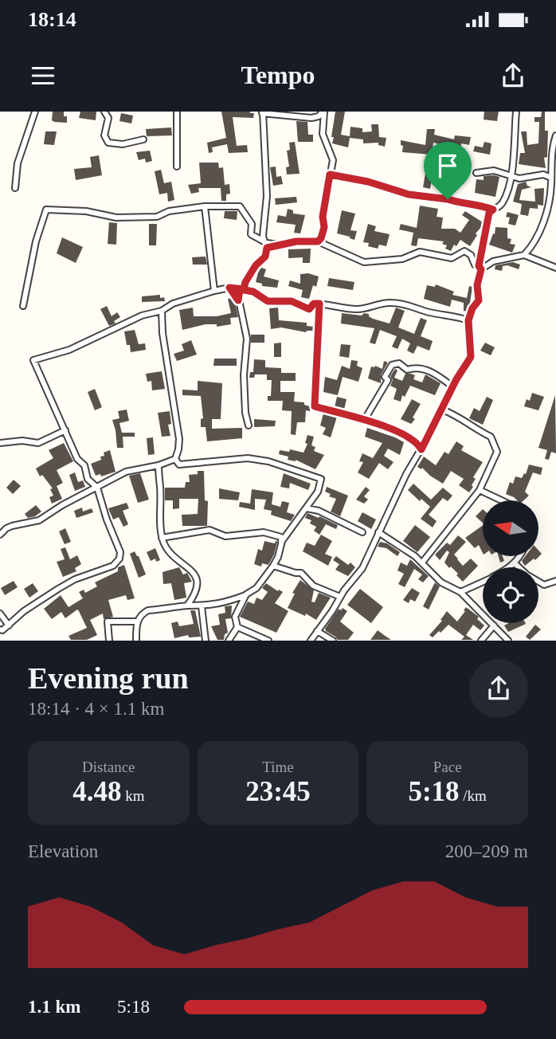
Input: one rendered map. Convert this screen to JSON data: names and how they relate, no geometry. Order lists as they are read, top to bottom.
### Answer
{
  "north": "left",
  "page": {
    "status": "18:14",
    "header": "Tempo",
    "heading": ["Evening run", "18:14 · 4 × 1.1 km"],
    "stats": [
      ["Distance", "4.48 km"],
      ["Time", "23:45"],
      ["Pace", "5:18 /km"]
    ],
    "chart": ["Elevation", "200–209 m"],
    "list": [
      {
        "name": "1.1 km",
        "note": "5:18"
      }
    ]
  }
}
